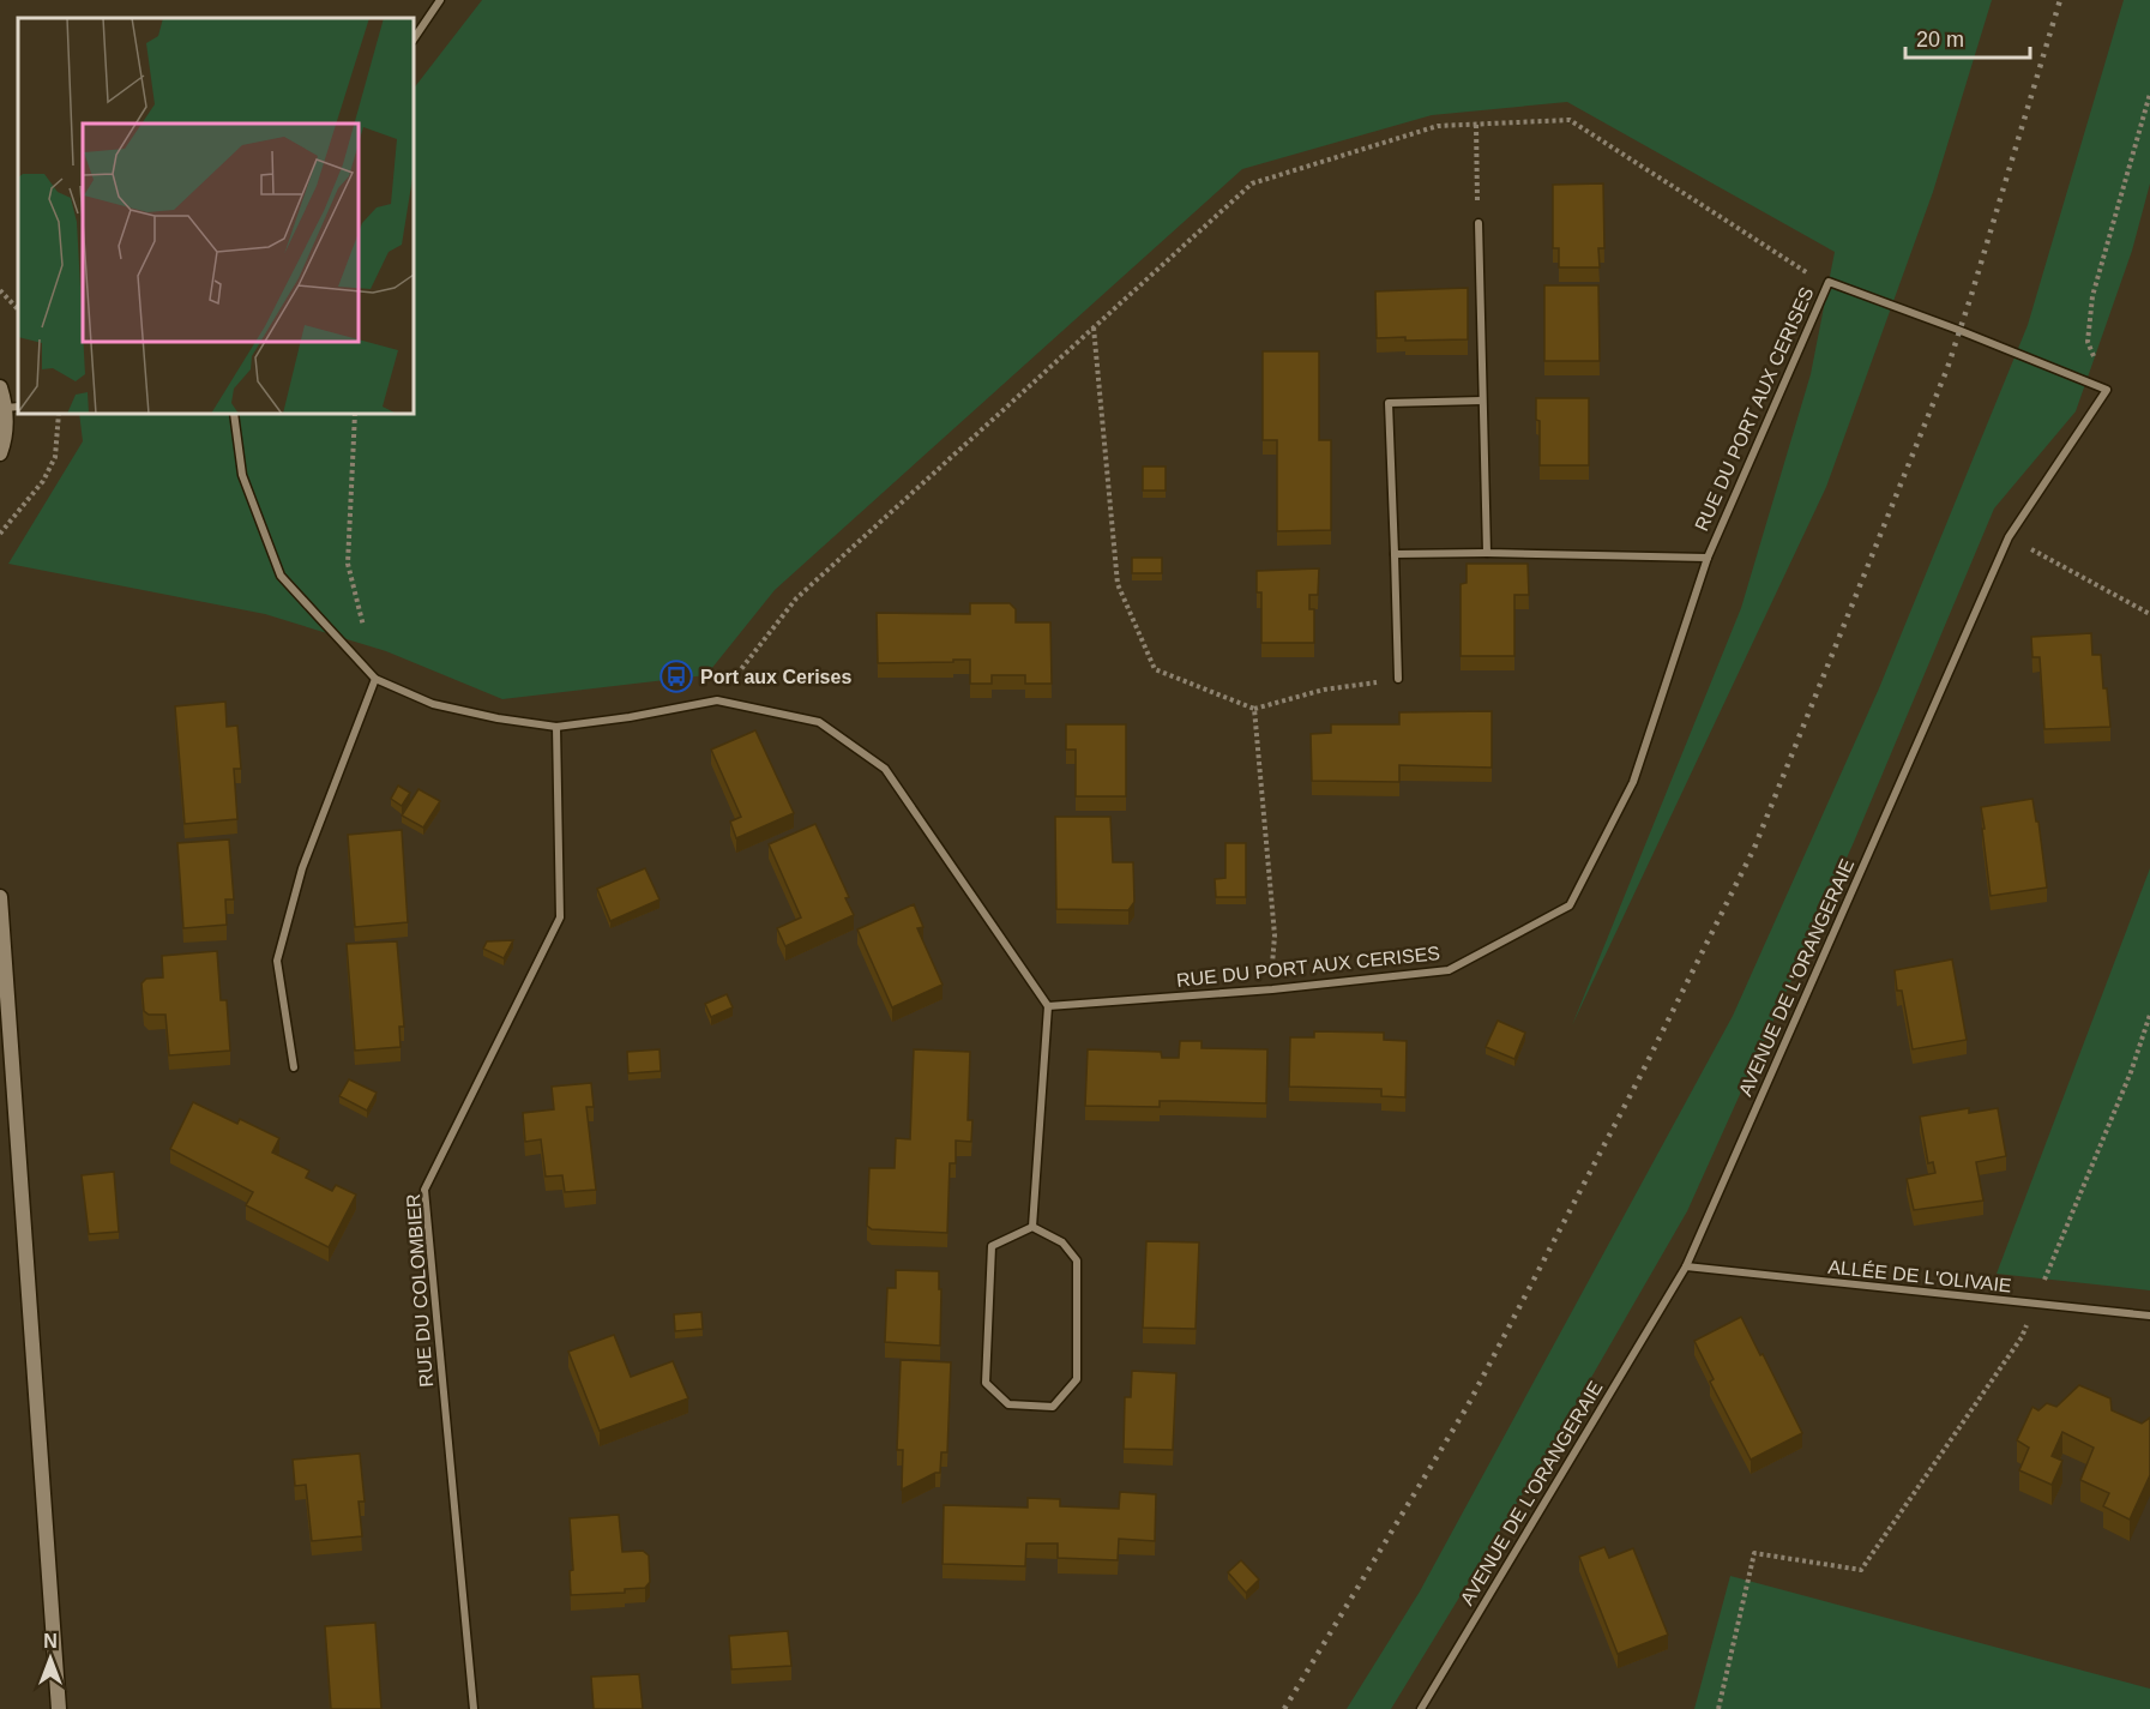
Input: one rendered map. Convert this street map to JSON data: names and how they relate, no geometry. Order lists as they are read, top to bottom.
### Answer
{
  "streets": {
    "street": [
      "RUE DU PORT AUX CERISES",
      "AVENUE DE L'ORANGERAIE",
      "ALLÉE DE L'OLIVAIE",
      "RUE DU COLOMBIER"
    ]
  },
  "crossings": [
    ["RUE DU PORT AUX CERISES", "AVENUE DE L'ORANGERAIE"],
    ["AVENUE DE L'ORANGERAIE", "ALLÉE DE L'OLIVAIE"]
  ],
  "places": {
    "bus stop": ["Port aux Cerises"]
  },
  "scale_bar": "20 m",
  "north": "top"
}
